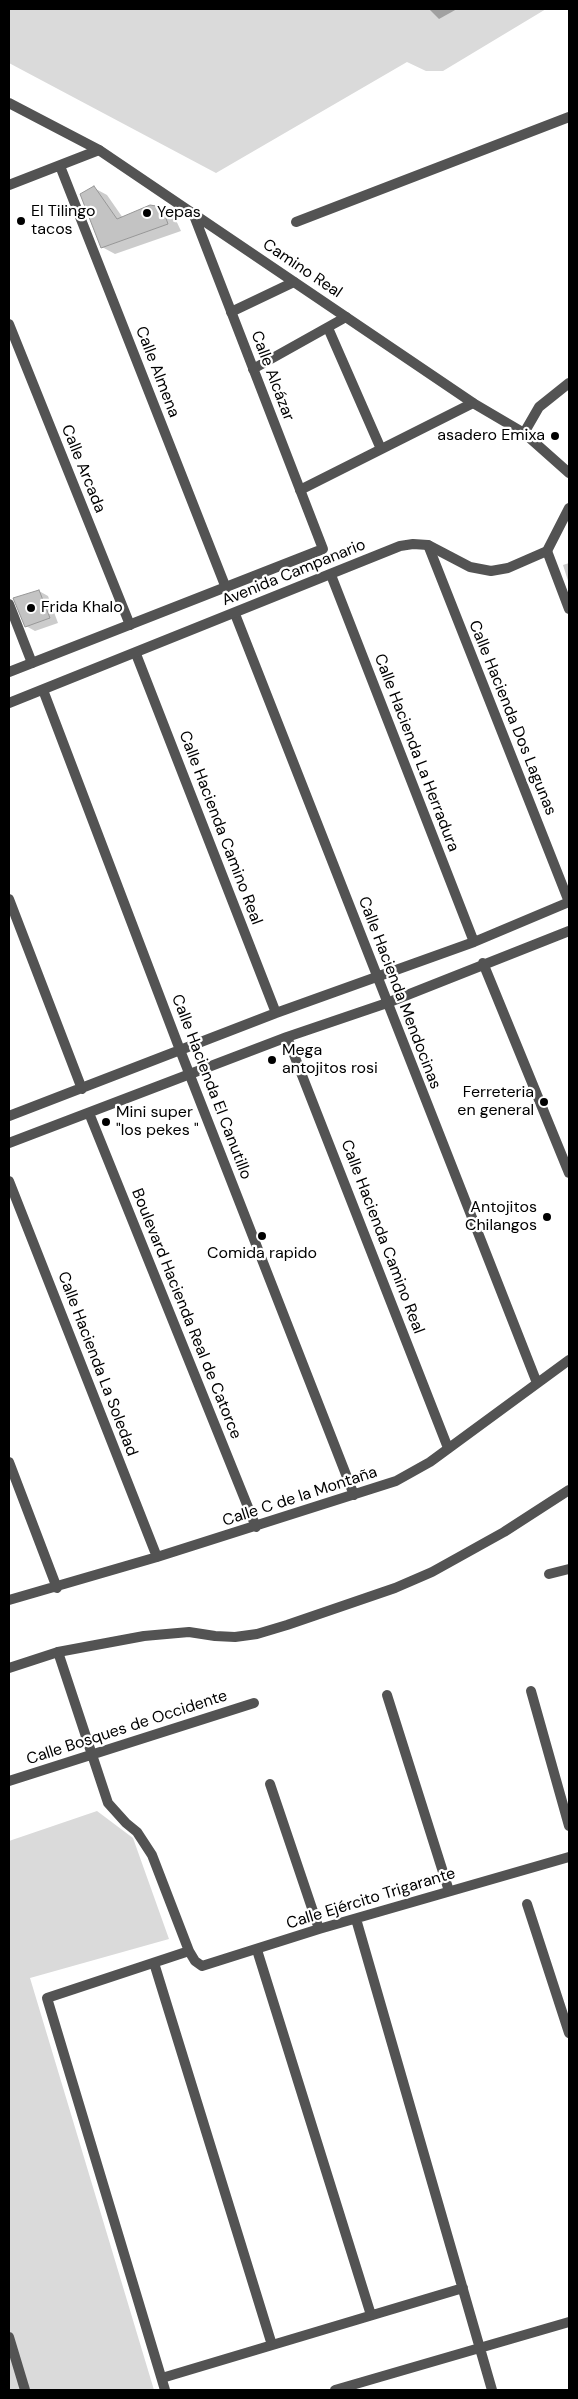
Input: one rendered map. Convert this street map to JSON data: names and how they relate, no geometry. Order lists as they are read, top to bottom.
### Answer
{
  "streets": {
    "street": [
      "Camino Real",
      "Calle Almena",
      "Calle Alcázar",
      "Calle Arcada",
      "Avenida Campanario",
      "Calle Hacienda Dos Lagunas",
      "Calle Hacienda La Herradura",
      "Calle Hacienda Camino Real",
      "Calle Hacienda Mendocinas",
      "Calle Hacienda El Canutillo",
      "Boulevard Hacienda Real de Catorce",
      "Calle Hacienda La Soledad",
      "Calle C de la Montaña",
      "Calle Bosques de Occidente",
      "Calle Ejército Trigarante"
    ]
  },
  "crossings": [
    ["Camino Real", "Calle Alcázar"],
    ["Calle Almena", "Avenida Campanario"],
    ["Calle Alcázar", "Avenida Campanario"],
    ["Calle Arcada", "Avenida Campanario"],
    ["Avenida Campanario", "Calle Hacienda Dos Lagunas"],
    ["Avenida Campanario", "Calle Hacienda La Herradura"],
    ["Avenida Campanario", "Calle Hacienda Camino Real"],
    ["Avenida Campanario", "Calle Hacienda Mendocinas"],
    ["Avenida Campanario", "Calle Hacienda El Canutillo"],
    ["Calle Hacienda Camino Real", "Calle C de la Montaña"],
    ["Calle Hacienda Mendocinas", "Calle C de la Montaña"],
    ["Calle Hacienda El Canutillo", "Calle C de la Montaña"],
    ["Boulevard Hacienda Real de Catorce", "Calle C de la Montaña"],
    ["Calle Hacienda La Soledad", "Calle C de la Montaña"]
  ],
  "places": [
    "Yepas",
    "El Tilingo tacos",
    "asadero Emixa",
    "Frida Khalo",
    "Mega antojitos rosi",
    "Ferreteria en general",
    "Mini super \"los pekes \"",
    "Antojitos Chilangos",
    "Comida rapido"
  ]
}
